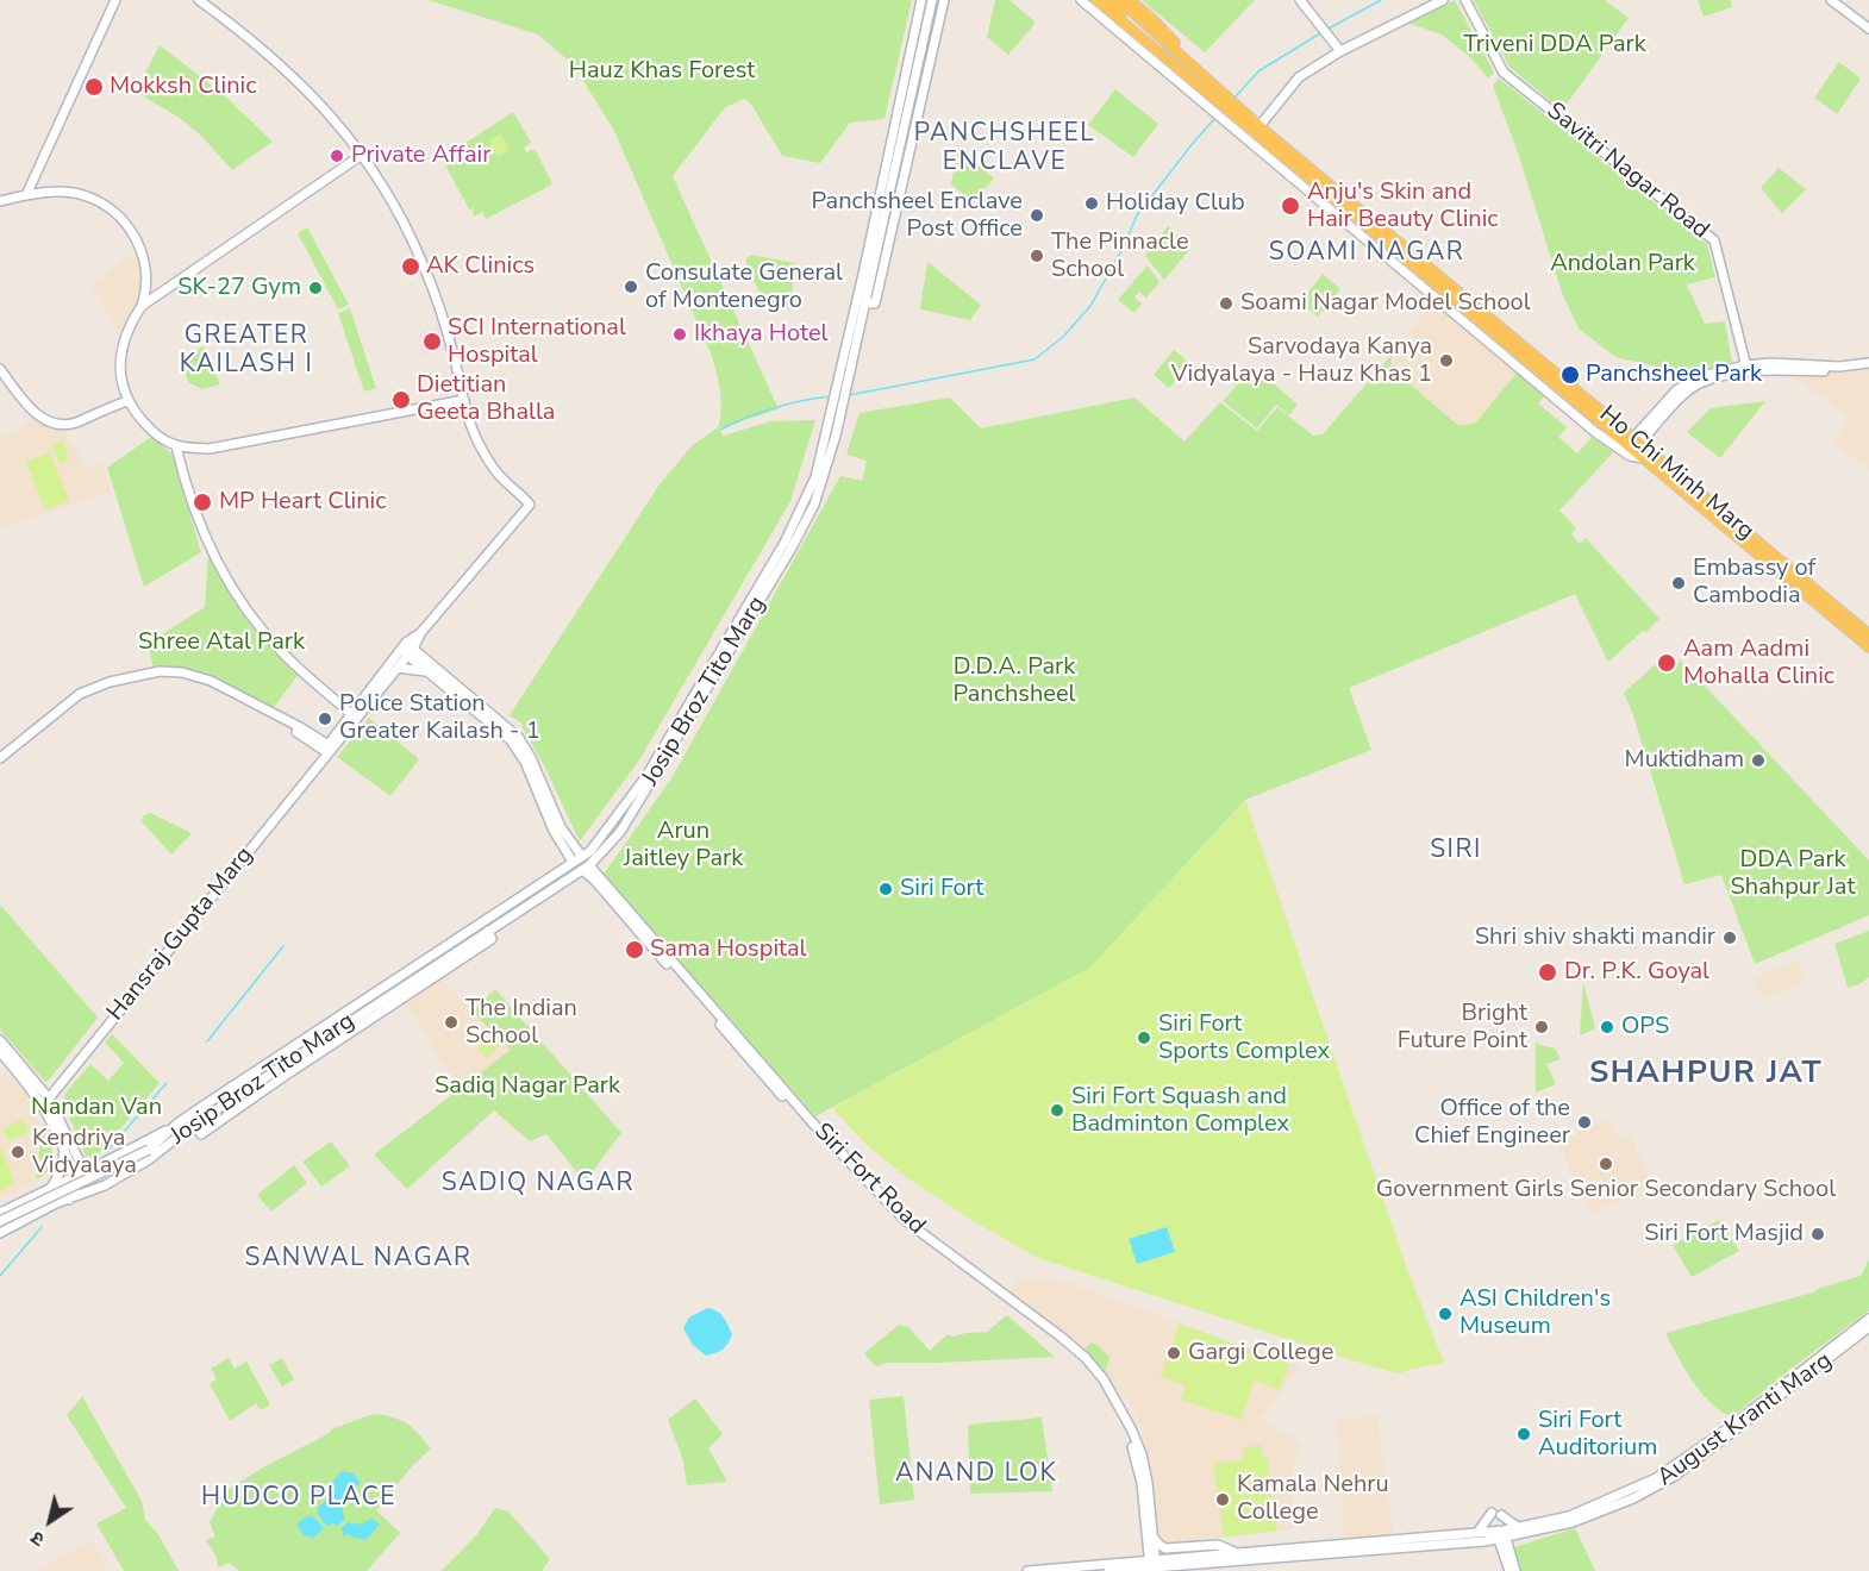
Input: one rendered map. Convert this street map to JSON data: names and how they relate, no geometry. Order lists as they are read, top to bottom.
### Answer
{
  "streets": {
    "main road": ["Ho Chi Minh Marg"],
    "street": [
      "Savitri Nagar Road",
      "Josip Broz Tito Marg",
      "Hansraj Gupta Marg",
      "Siri Fort Road",
      "August Kranti Marg"
    ]
  },
  "crossings": [
    ["Josip Broz Tito Marg", "Siri Fort Road"],
    ["Siri Fort Road", "August Kranti Marg"]
  ],
  "districts": [
    "PANCHSHEEL ENCLAVE",
    "SOAMI NAGAR",
    "GREATER KAILASH I",
    "SIRI",
    "SHAHPUR JAT",
    "SADIQ NAGAR",
    "SANWAL NAGAR",
    "ANAND LOK",
    "HUDCO PLACE"
  ],
  "parks": [
    "Triveni DDA Park",
    "Hauz Khas Forest",
    "Andolan Park",
    "Shree Atal Park",
    "D.D.A. Park Panchsheel",
    "Arun Jaitley Park",
    "DDA Park Shahpur Jat",
    "Sadiq Nagar Park",
    "Nandan Van"
  ],
  "places": [
    "Mokksh Clinic",
    "Private Affair",
    "Holiday Club",
    "Anju's Skin and Hair Beauty Clinic",
    "Panchsheel Enclave Post Office",
    "The Pinnacle School",
    "AK Clinics",
    "Consulate General of Montenegro",
    "SK-27 Gym",
    "Soami Nagar Model School",
    "Ikhaya Hotel",
    "SCI International Hospital",
    "Sarvodaya Kanya Vidyalaya - Hauz Khas 1",
    "Panchsheel Park",
    "Dietitian Geeta Bhalla",
    "MP Heart Clinic",
    "Embassy of Cambodia",
    "Aam Aadmi Mohalla Clinic",
    "Police Station Greater Kailash - 1",
    "Muktidham",
    "Siri Fort",
    "Shri shiv shakti mandir",
    "Sama Hospital",
    "Dr. P.K. Goyal",
    "The Indian School",
    "Bright Future Point",
    "OPS",
    "Siri Fort Sports Complex",
    "Siri Fort Squash and Badminton Complex",
    "Office of the Chief Engineer",
    "Kendriya Vidyalaya",
    "Government Girls Senior Secondary School",
    "Siri Fort Masjid",
    "ASI Children's Museum",
    "Gargi College",
    "Siri Fort Auditorium",
    "Kamala Nehru College"
  ],
  "north": "bottom left"
}
